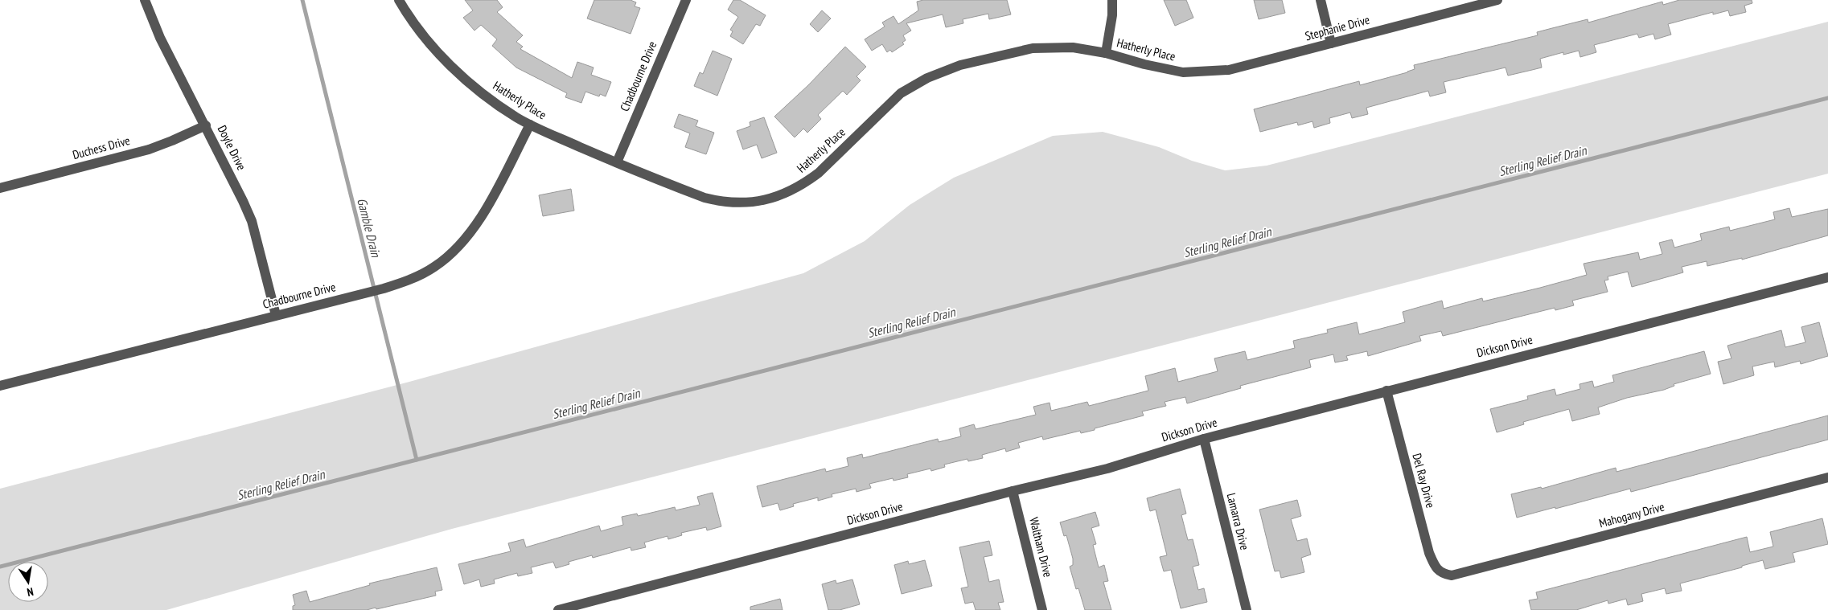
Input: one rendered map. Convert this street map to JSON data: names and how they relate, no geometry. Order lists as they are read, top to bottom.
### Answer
{
  "streets": {
    "street": [
      "Stephanie Drive",
      "Hatherly Place",
      "Chadbourne Drive",
      "Duchess Drive",
      "Doyle Drive",
      "Dickson Drive",
      "Del Ray Drive",
      "Mahogany Drive",
      "Lamarra Drive",
      "Waltham Drive"
    ]
  },
  "crossings": [
    ["Stephanie Drive", "Hatherly Place"],
    ["Hatherly Place", "Chadbourne Drive"],
    ["Chadbourne Drive", "Doyle Drive"],
    ["Duchess Drive", "Doyle Drive"],
    ["Dickson Drive", "Del Ray Drive"],
    ["Dickson Drive", "Lamarra Drive"],
    ["Dickson Drive", "Waltham Drive"],
    ["Del Ray Drive", "Mahogany Drive"]
  ],
  "water": ["Sterling Relief Drain", "Gamble Drain"],
  "north": "bottom"
}
